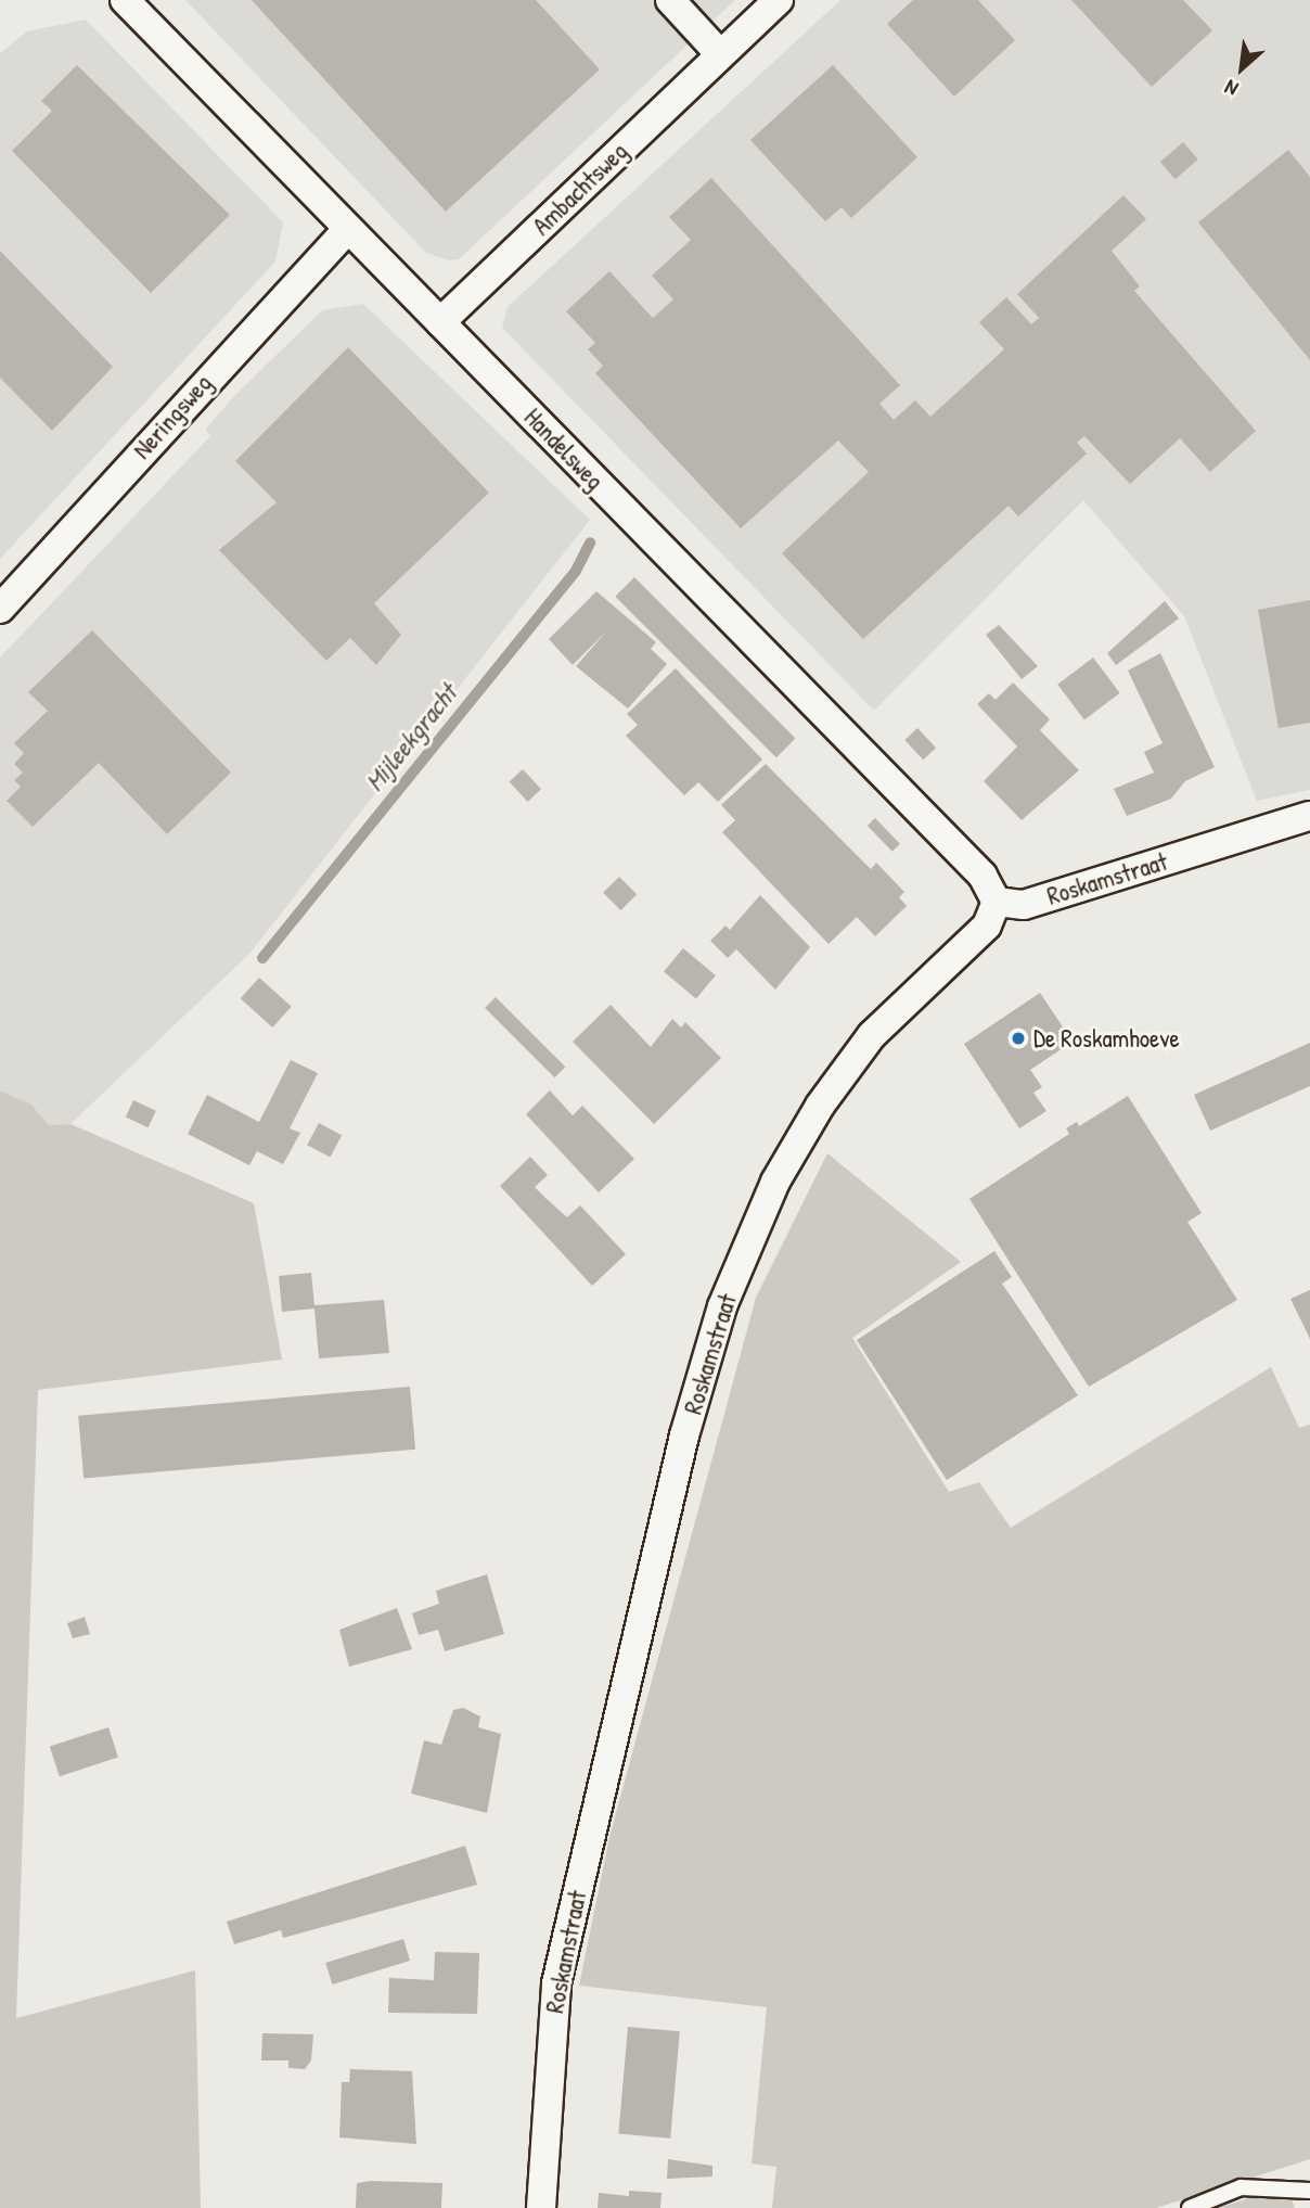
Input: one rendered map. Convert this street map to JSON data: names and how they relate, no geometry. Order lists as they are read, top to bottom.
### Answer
{
  "streets": {
    "street": [
      "Ambachtsweg",
      "Neringsweg",
      "Handelsweg",
      "Roskamstraat"
    ]
  },
  "crossings": [
    ["Ambachtsweg", "Handelsweg"],
    ["Neringsweg", "Handelsweg"],
    ["Handelsweg", "Roskamstraat"]
  ],
  "water": ["Mijleekgracht"],
  "places": ["De Roskamhoeve"],
  "north": "bottom left"
}
